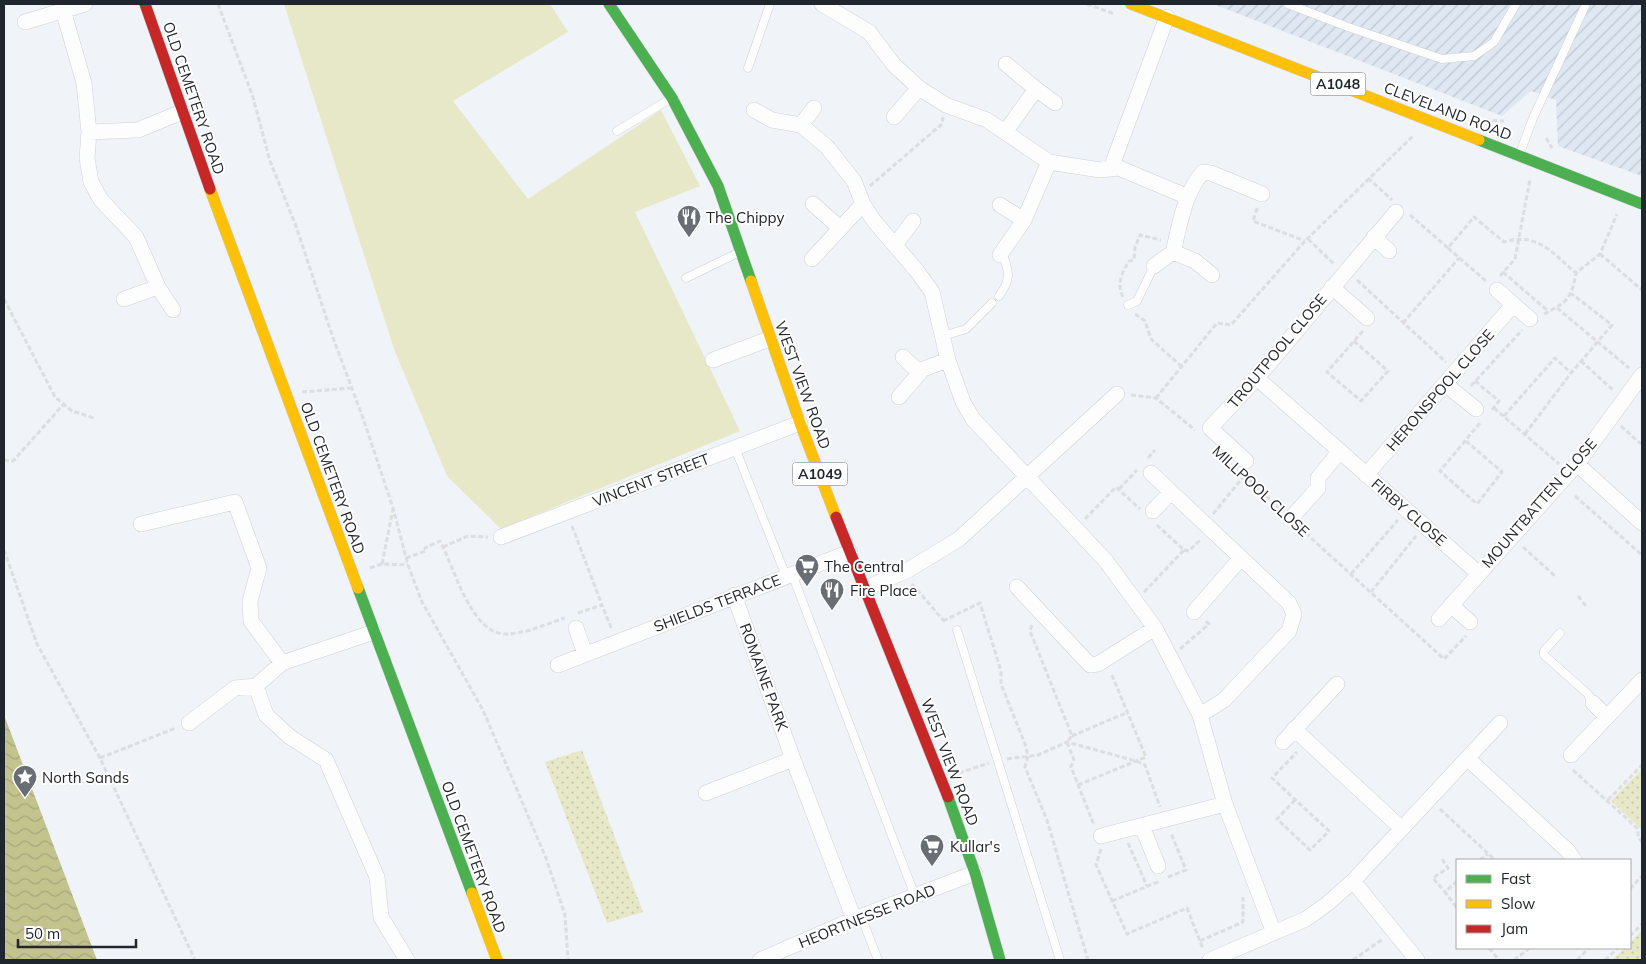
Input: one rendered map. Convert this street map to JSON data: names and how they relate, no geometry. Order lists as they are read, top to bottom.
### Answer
{
  "streets": {
    "main road": [
      "A1048",
      "OLD CEMETERY ROAD",
      "CLEVELAND ROAD",
      "WEST VIEW ROAD",
      "A1049"
    ],
    "street": [
      "TROUTPOOL CLOSE",
      "HERONSPOOL CLOSE",
      "VINCENT STREET",
      "MOUNTBATTEN CLOSE",
      "FIRBY CLOSE",
      "SHIELDS TERRACE",
      "ROMAINE PARK",
      "HEORTNESSE ROAD"
    ],
    "path": ["MILLPOOL CLOSE"]
  },
  "crossings": [
    ["TROUTPOOL CLOSE", "MILLPOOL CLOSE"],
    ["TROUTPOOL CLOSE", "FIRBY CLOSE"],
    ["WEST VIEW ROAD", "VINCENT STREET"],
    ["WEST VIEW ROAD", "SHIELDS TERRACE"],
    ["WEST VIEW ROAD", "HEORTNESSE ROAD"],
    ["HERONSPOOL CLOSE", "FIRBY CLOSE"],
    ["MOUNTBATTEN CLOSE", "FIRBY CLOSE"],
    ["SHIELDS TERRACE", "ROMAINE PARK"],
    ["ROMAINE PARK", "HEORTNESSE ROAD"]
  ],
  "places": {
    "restaurant": ["The Chippy", "Fire Place"],
    "supermarket": ["The Central", "Kullar's"],
    "place": ["North Sands"]
  },
  "legend": ["Fast", "Slow", "Jam"],
  "scale_bar": "50 m"
}
